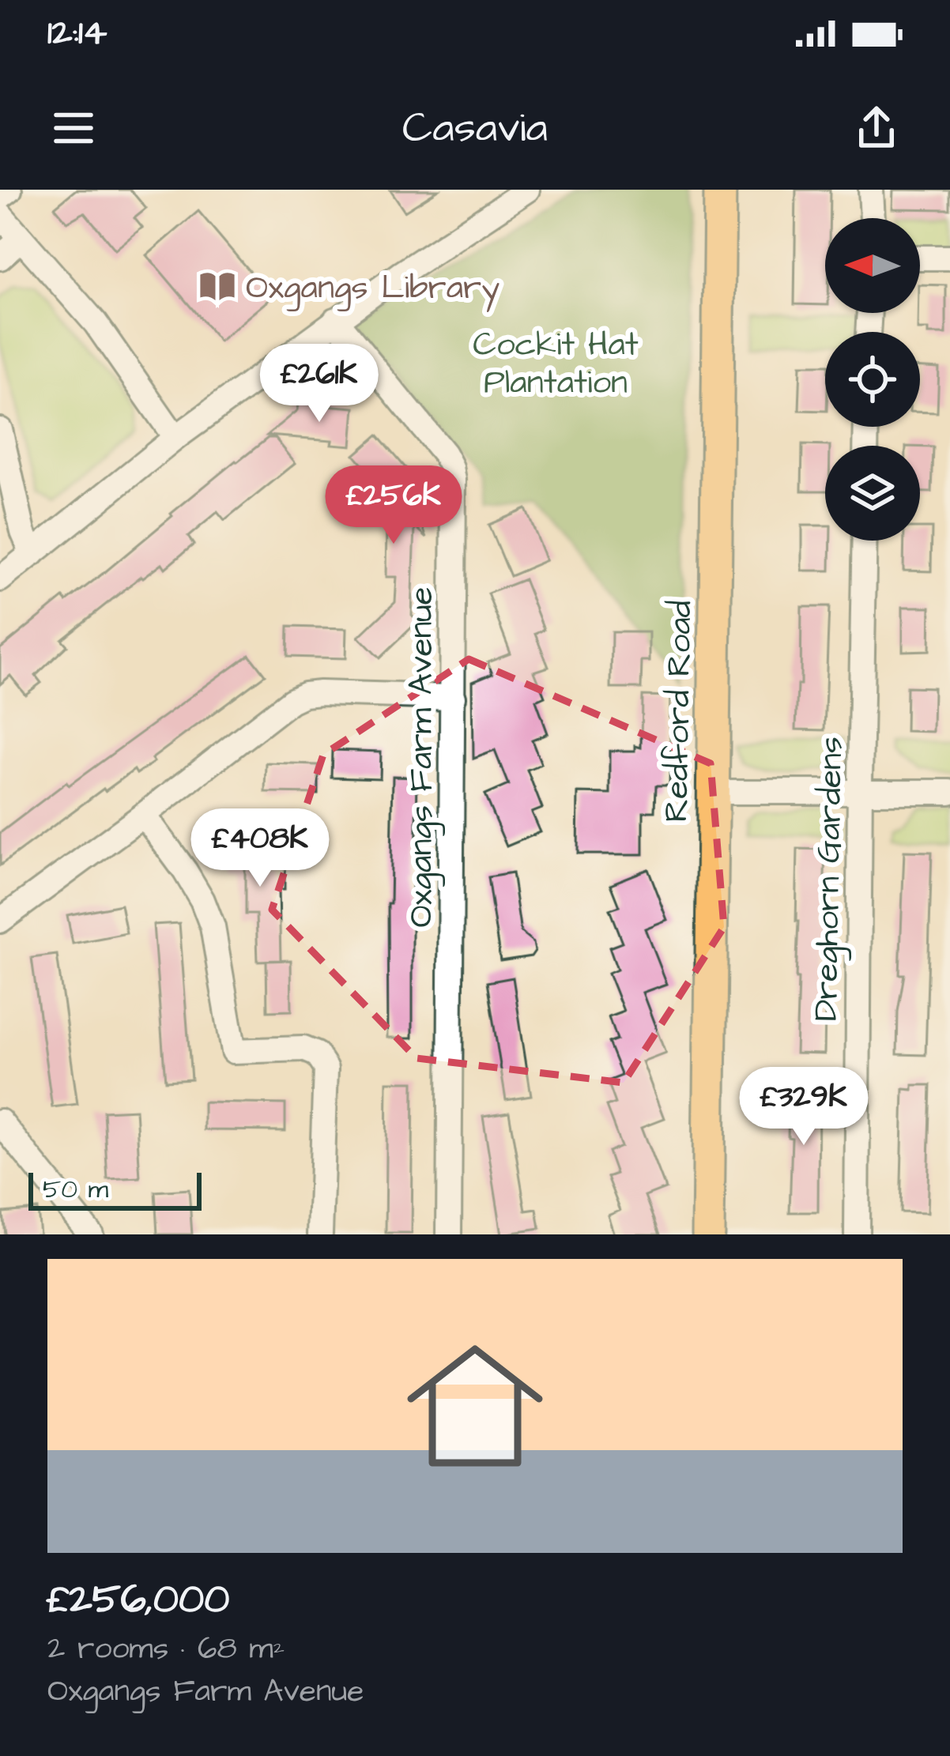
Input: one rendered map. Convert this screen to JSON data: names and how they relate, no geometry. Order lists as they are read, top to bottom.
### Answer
{
  "streets": {
    "main road": ["Redford Road"],
    "street": ["Oxgangs Farm Avenue", "Dreghorn Gardens"]
  },
  "parks": ["Cockit Hat Plantation"],
  "places": {
    "library": ["Oxgangs Library"]
  },
  "scale_bar": "50 m",
  "north": "left",
  "page": {
    "status": "12:14",
    "header": "Casavia",
    "price": [
      "£261K",
      "£256K",
      "£408K",
      "£329K"
    ],
    "scale": "50 m",
    "list": [
      {
        "name": "£256,000",
        "note": "2 rooms · 68 m² · Oxgangs Farm Avenue"
      }
    ]
  }
}
